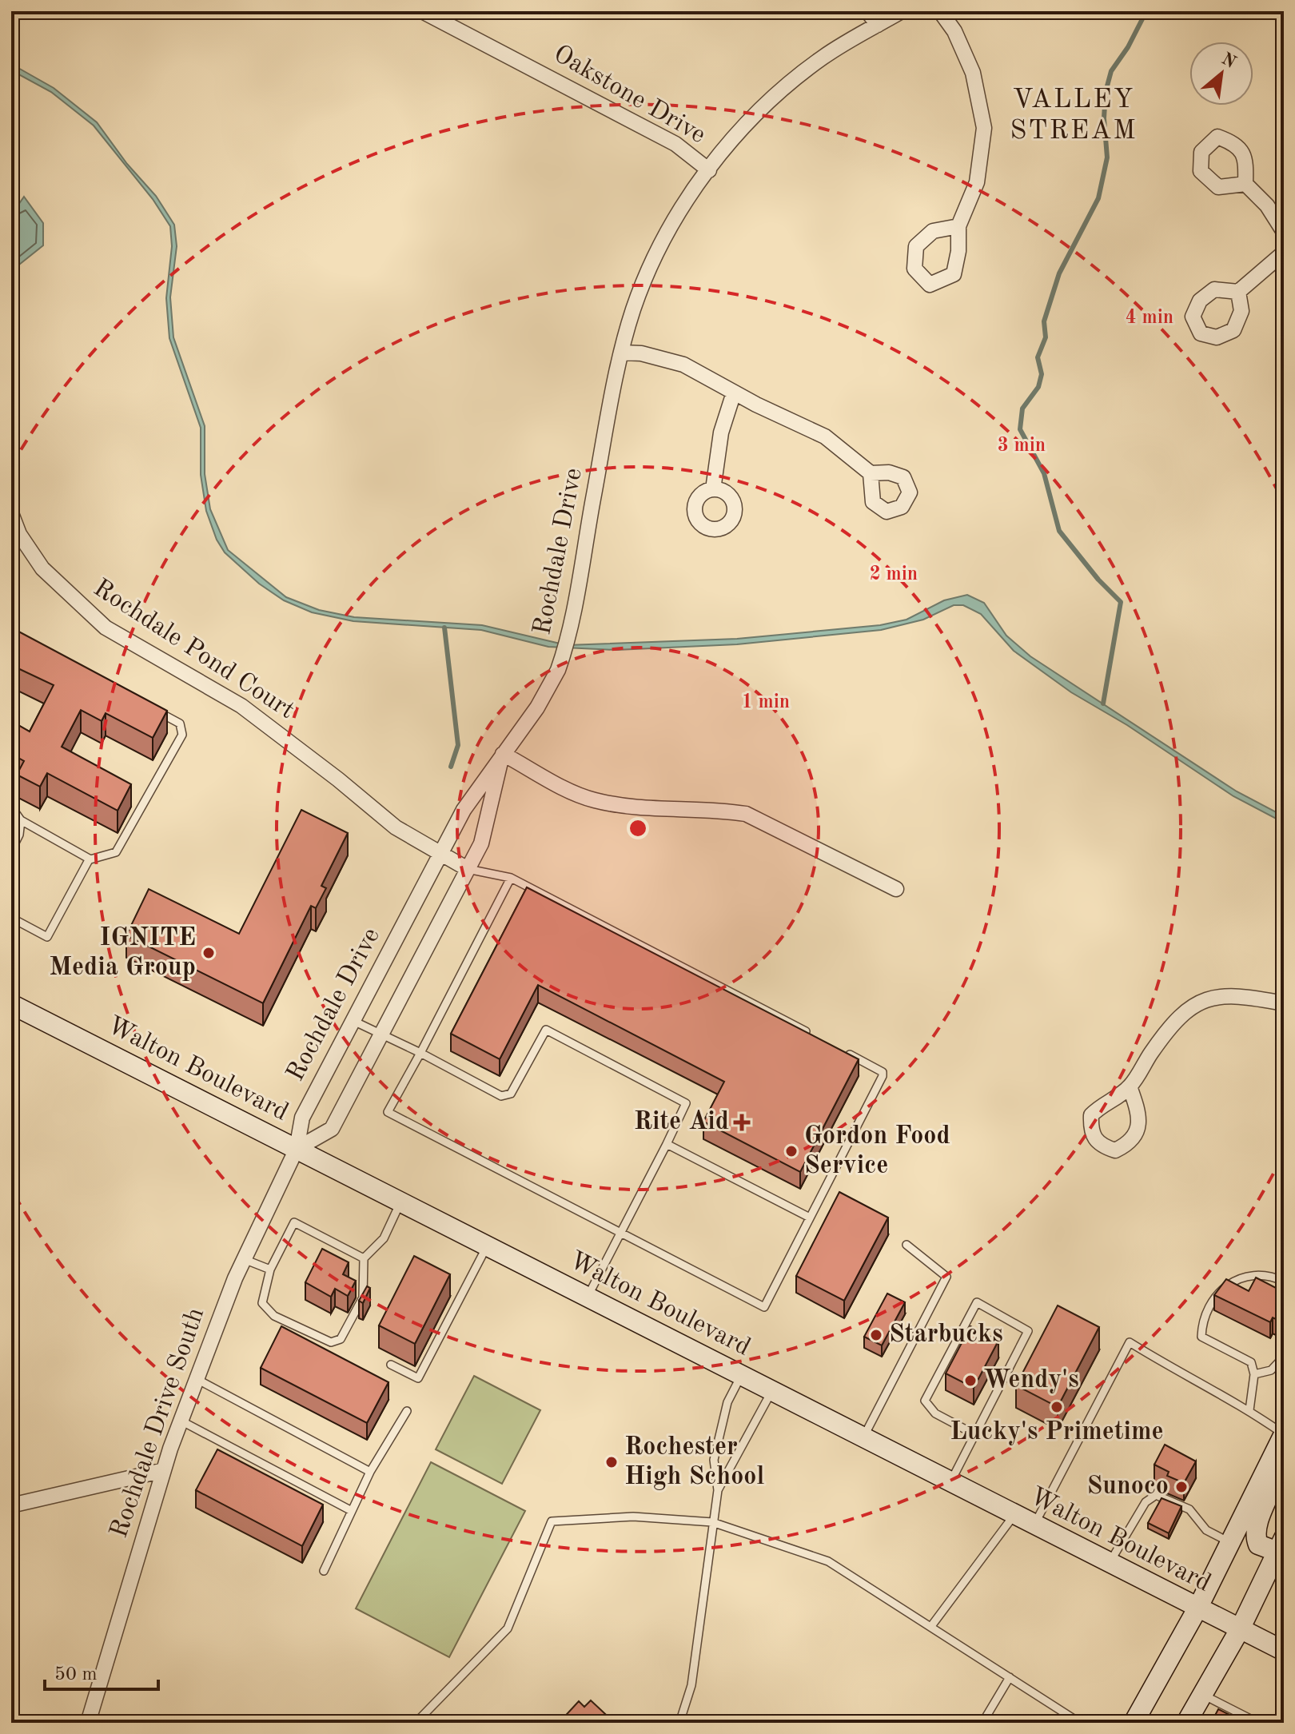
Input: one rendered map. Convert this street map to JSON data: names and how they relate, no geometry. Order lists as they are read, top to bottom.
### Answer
{
  "streets": {
    "main road": ["Walton Boulevard"],
    "street": [
      "Oakstone Drive",
      "Rochdale Drive",
      "Rochdale Pond Court",
      "Rochdale Drive South"
    ]
  },
  "crossings": [
    ["Oakstone Drive", "Rochdale Drive"],
    ["Rochdale Drive", "Rochdale Pond Court"],
    ["Rochdale Drive", "Walton Boulevard"],
    ["Rochdale Drive", "Rochdale Drive South"],
    ["Walton Boulevard", "Rochdale Drive South"]
  ],
  "districts": ["VALLEY STREAM"],
  "places": {
    "other": [
      "IGNITE Media Group",
      "Gordon Food Service",
      "Starbucks",
      "Wendy's",
      "Lucky's Primetime",
      "Rochester High School",
      "Sunoco"
    ],
    "health": ["Rite Aid"]
  },
  "scale_bar": "50 m",
  "north": "top right",
  "rings": [
    "4 min",
    "3 min",
    "2 min",
    "1 min"
  ]
}
